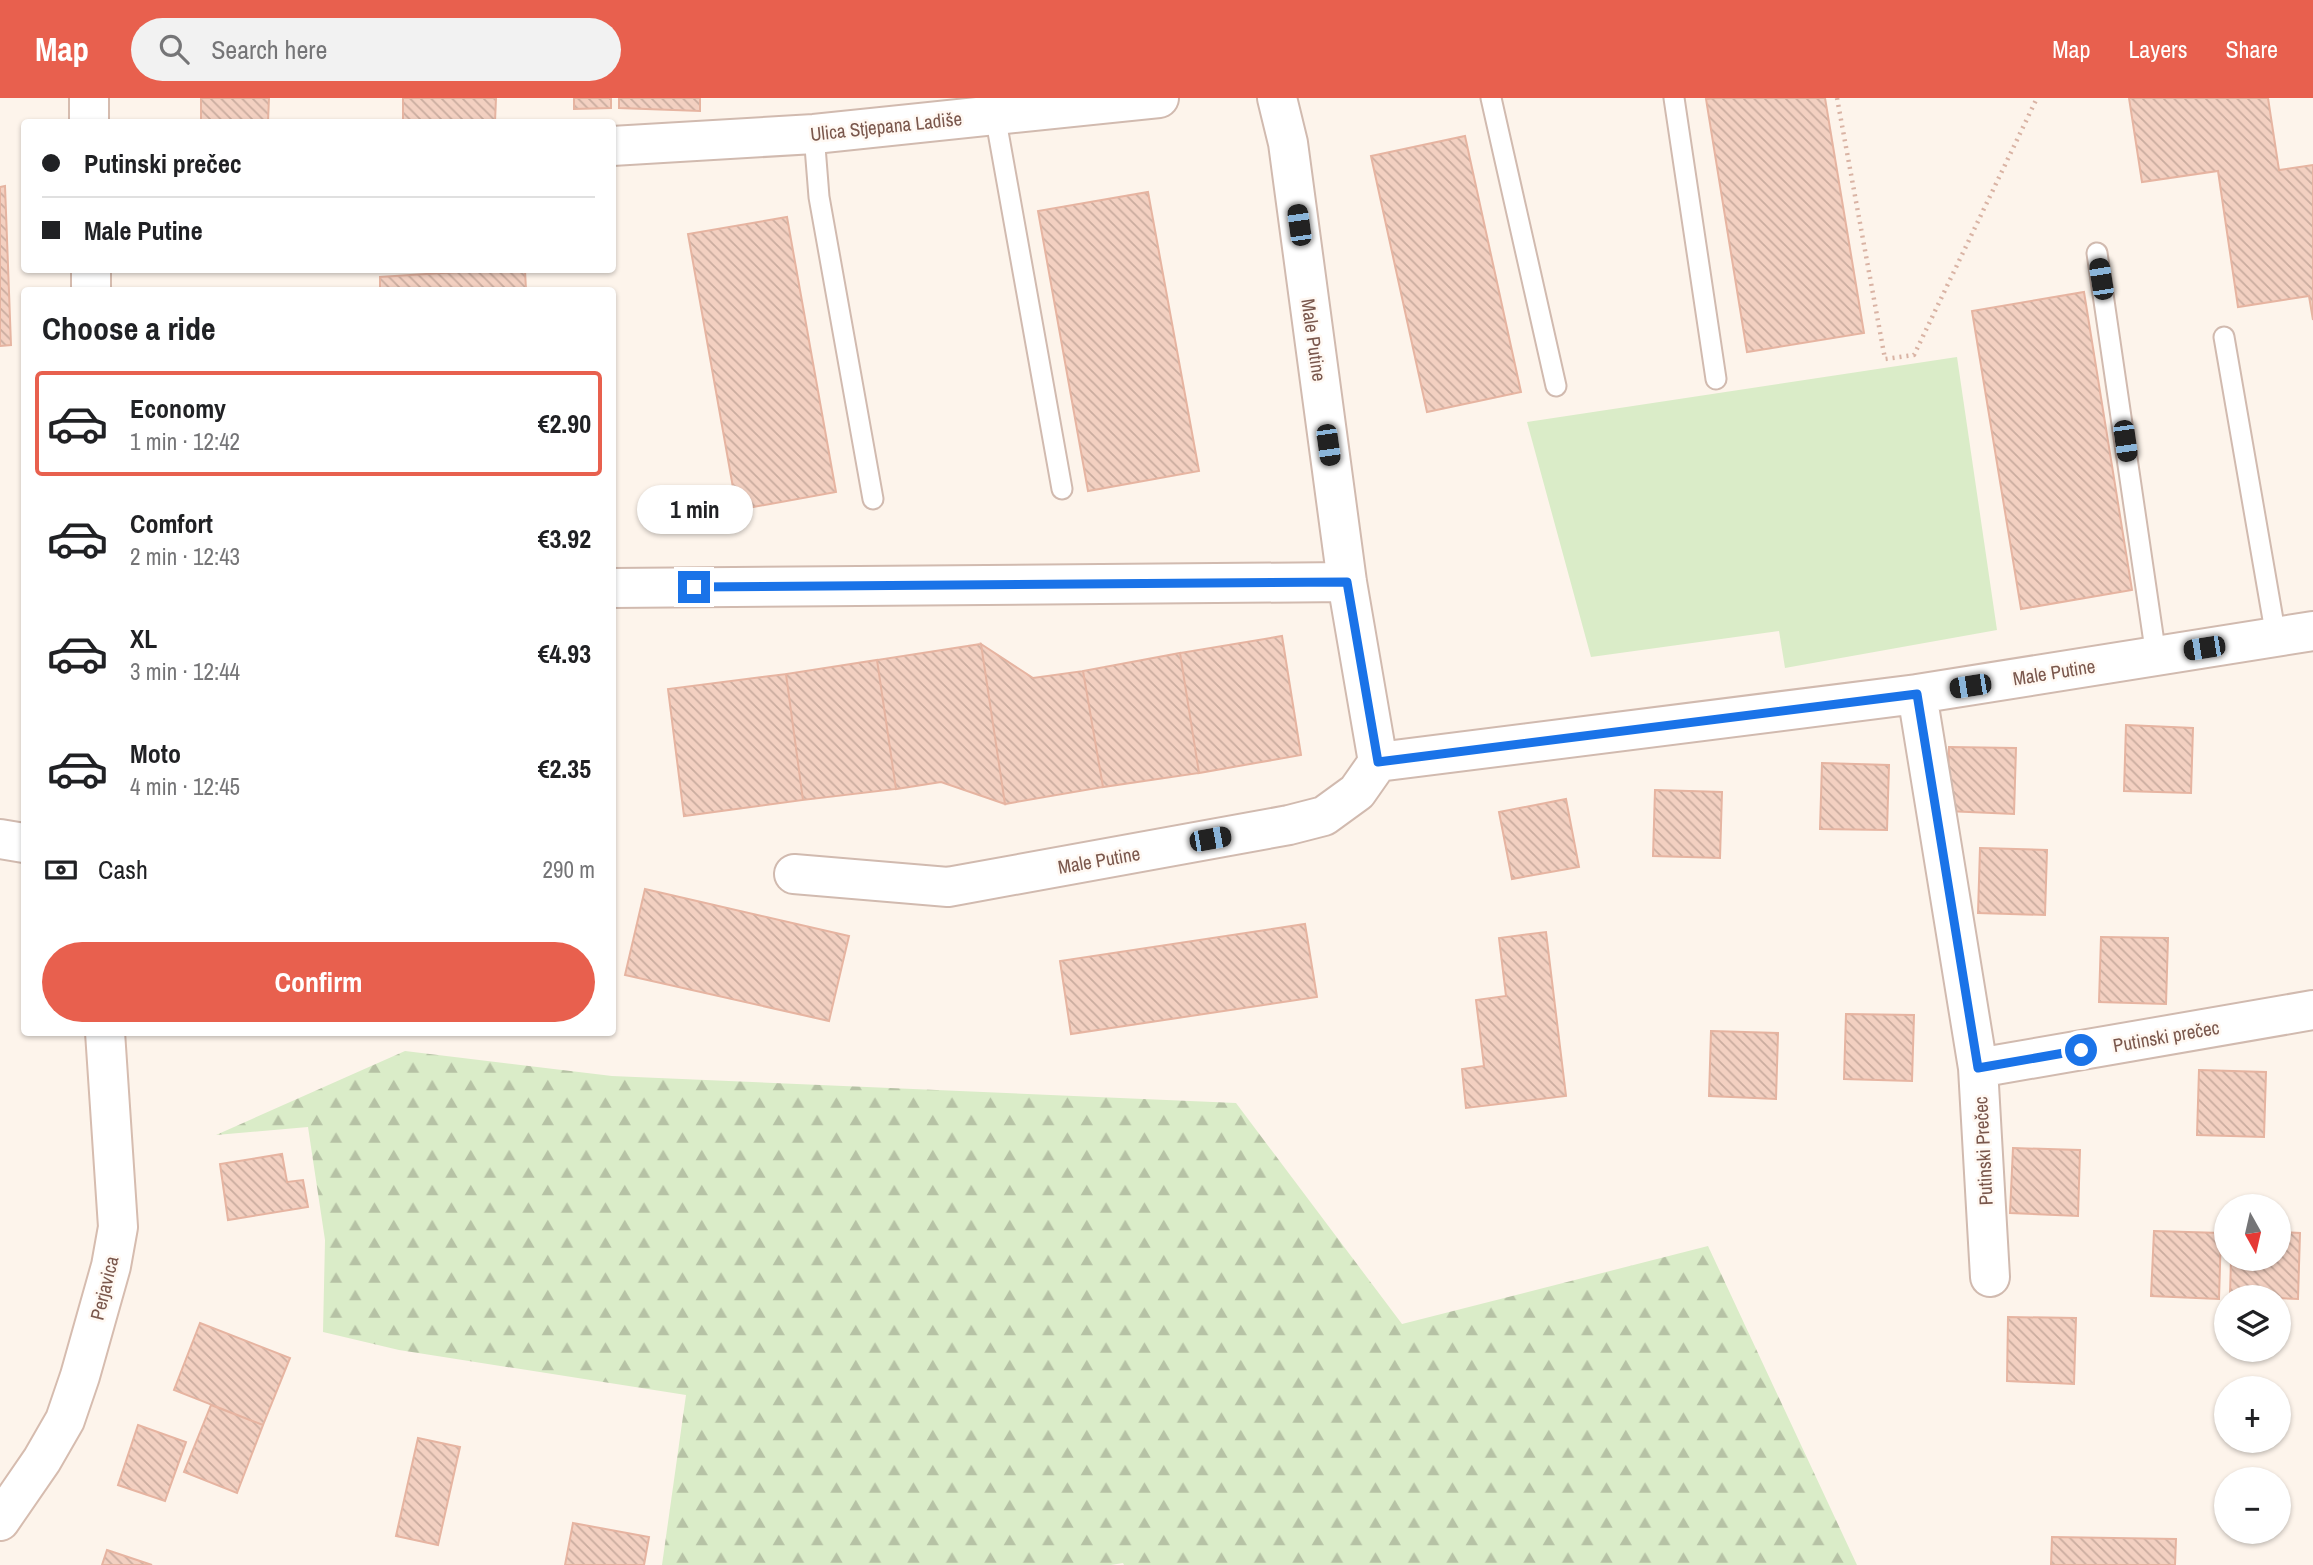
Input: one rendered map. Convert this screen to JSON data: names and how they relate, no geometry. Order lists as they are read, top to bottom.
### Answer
{
  "streets": {
    "street": [
      "Ulica Stjepana Ladiše",
      "Male Putine",
      "Putinski prečec",
      "Putinski Prečec",
      "Perjavica"
    ]
  },
  "crossings": [
    ["Male Putine", "Putinski Prečec"],
    ["Putinski prečec", "Putinski Prečec"]
  ],
  "north": "bottom",
  "page": {
    "header": "Map",
    "search": "Search here",
    "nav": ["Map", "Layers", "Share"],
    "banner": ["Putinski prečec", "Male Putine"],
    "heading": "Choose a ride",
    "list": [
      {
        "name": "Economy",
        "note": "1 min · 12:42",
        "value": "€2.90"
      },
      {
        "name": "Comfort",
        "note": "2 min · 12:43",
        "value": "€3.92"
      },
      {
        "name": "XL",
        "note": "3 min · 12:44",
        "value": "€4.93"
      },
      {
        "name": "Moto",
        "note": "4 min · 12:45",
        "value": "€2.35"
      }
    ],
    "bubble": "1 min",
    "pay": ["Cash", "290 m"],
    "buttons": "Confirm",
    "map_buttons": ["+", "−"]
  }
}
